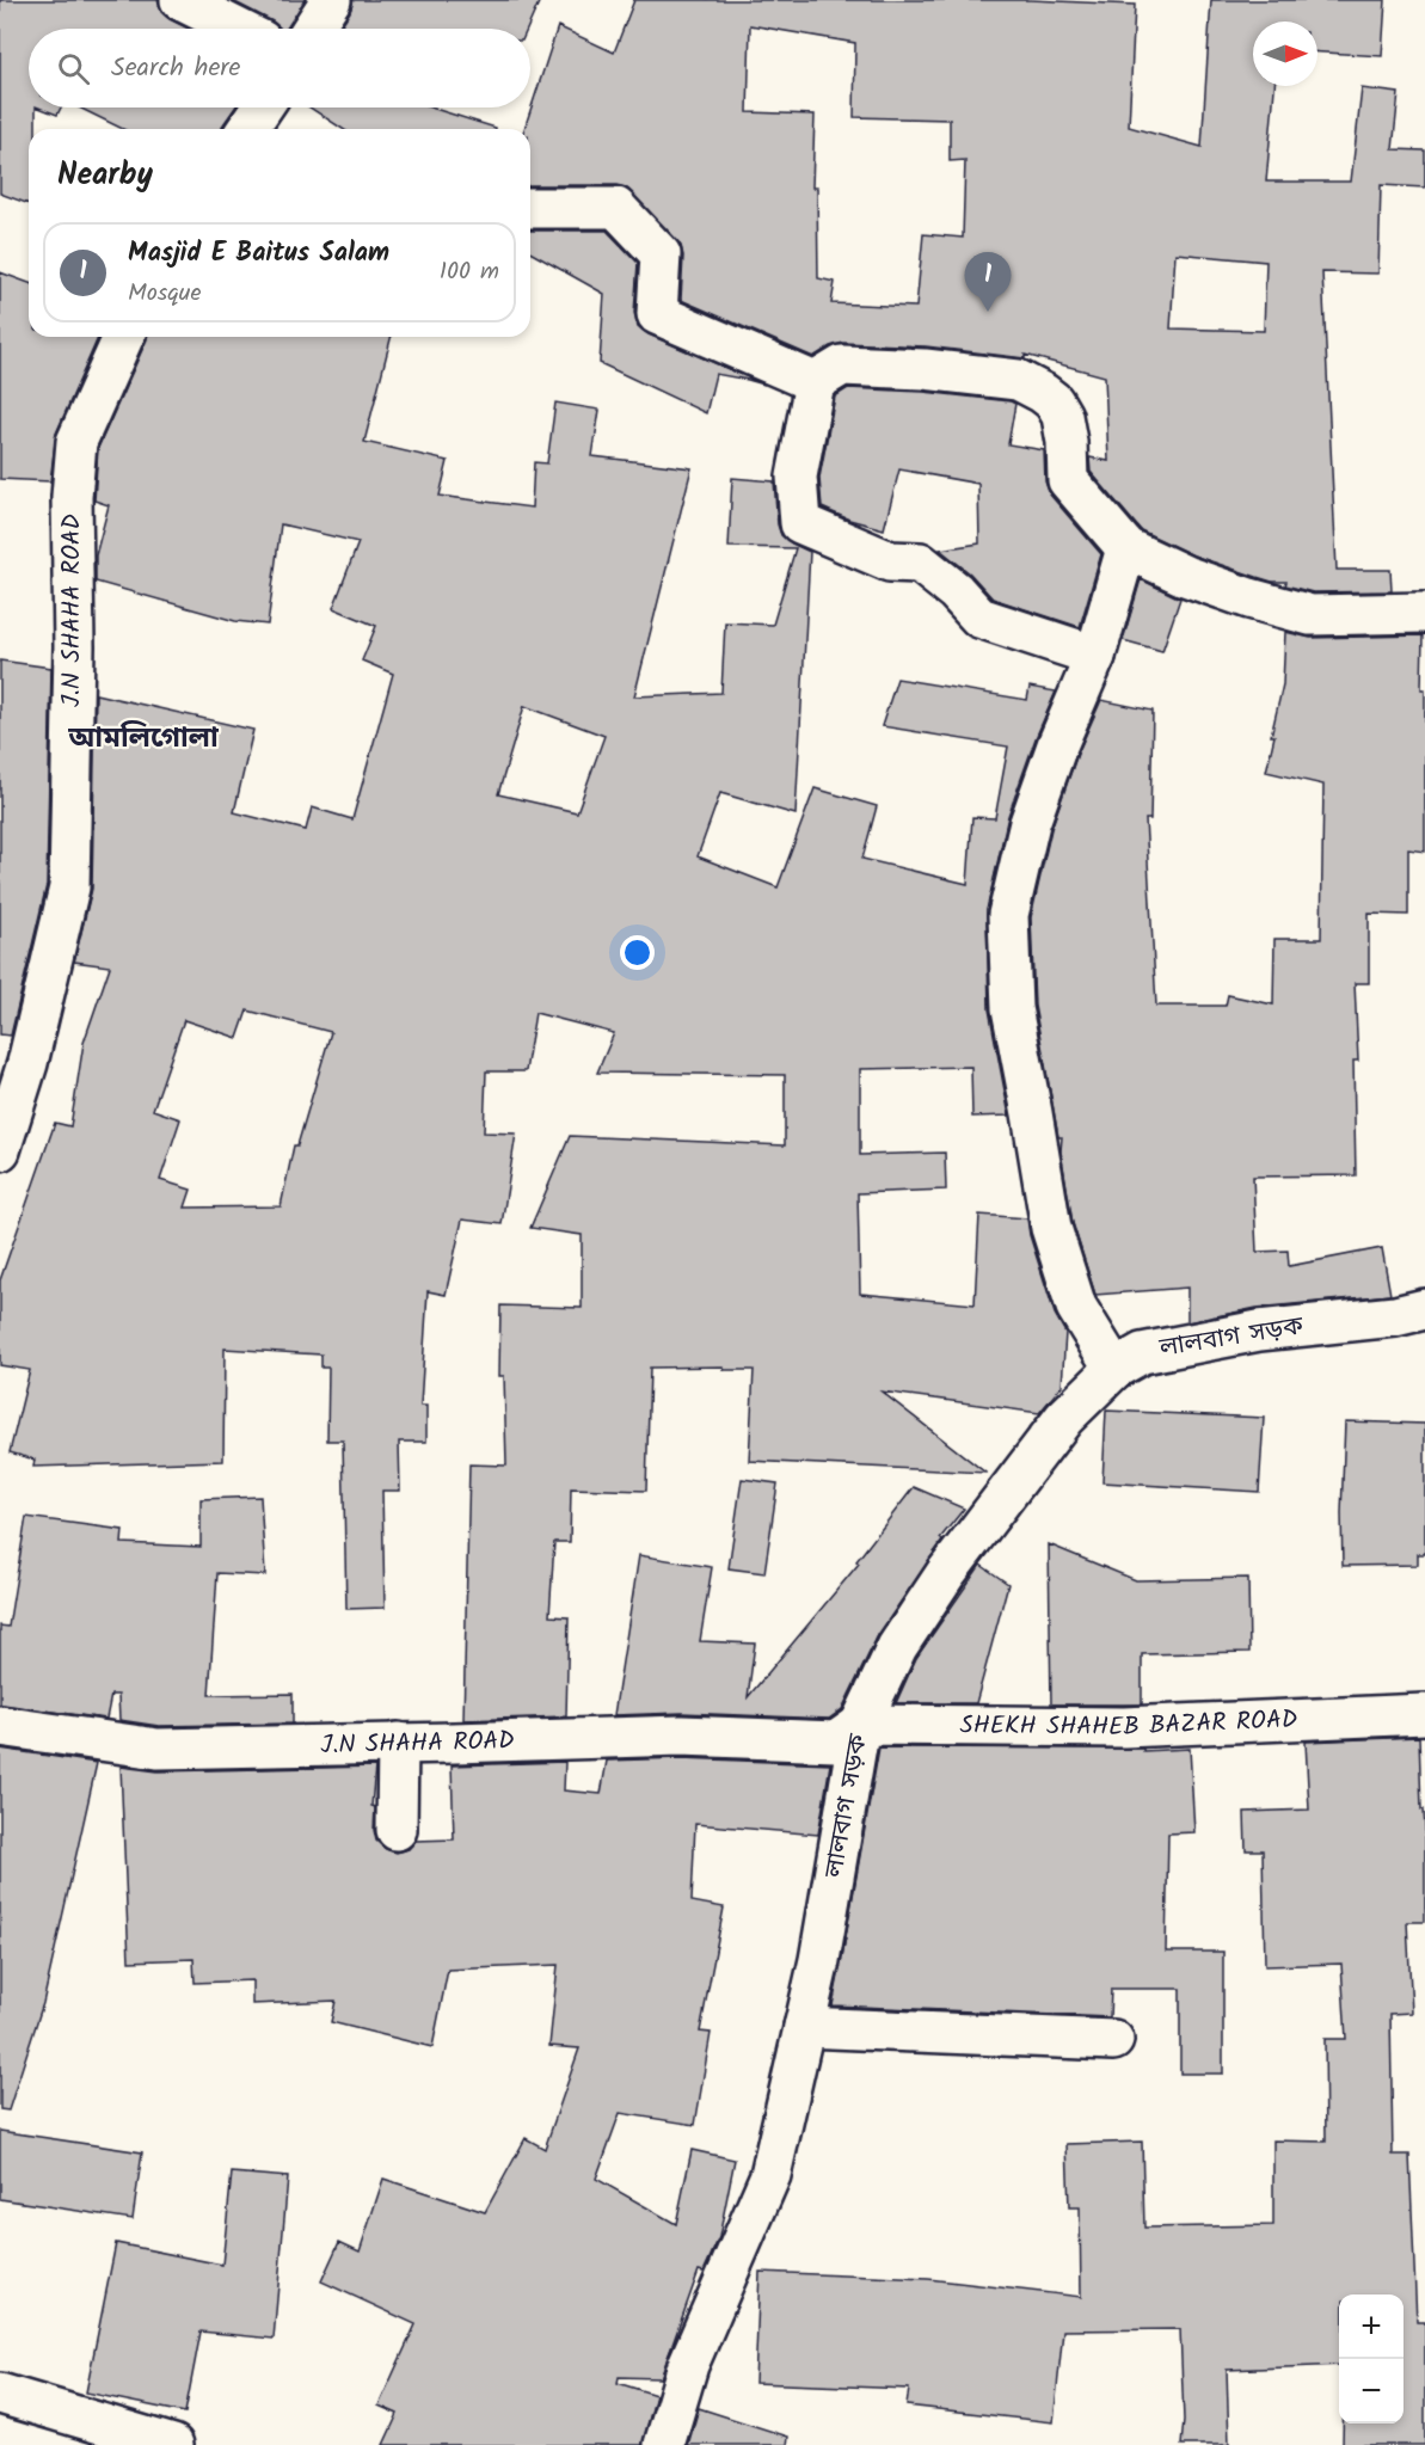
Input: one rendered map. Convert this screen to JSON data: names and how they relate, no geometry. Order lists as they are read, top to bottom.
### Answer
{
  "streets": {
    "street": ["J.N SHAHA ROAD", "লালবাগ সড়ক", "SHEKH SHAHEB BAZAR ROAD"]
  },
  "crossings": [
    ["J.N SHAHA ROAD", "লালবাগ সড়ক"],
    ["J.N SHAHA ROAD", "SHEKH SHAHEB BAZAR ROAD"],
    ["লালবাগ সড়ক", "SHEKH SHAHEB BAZAR ROAD"]
  ],
  "districts": ["আমলিগোলা"],
  "north": "right",
  "page": {
    "search": "Search here",
    "heading": "Nearby",
    "list": [
      {
        "mark": "1",
        "name": "Masjid E Baitus Salam",
        "note": "Mosque",
        "value": "100 m"
      }
    ],
    "pins": "1",
    "map_buttons": ["+", "−"]
  }
}
